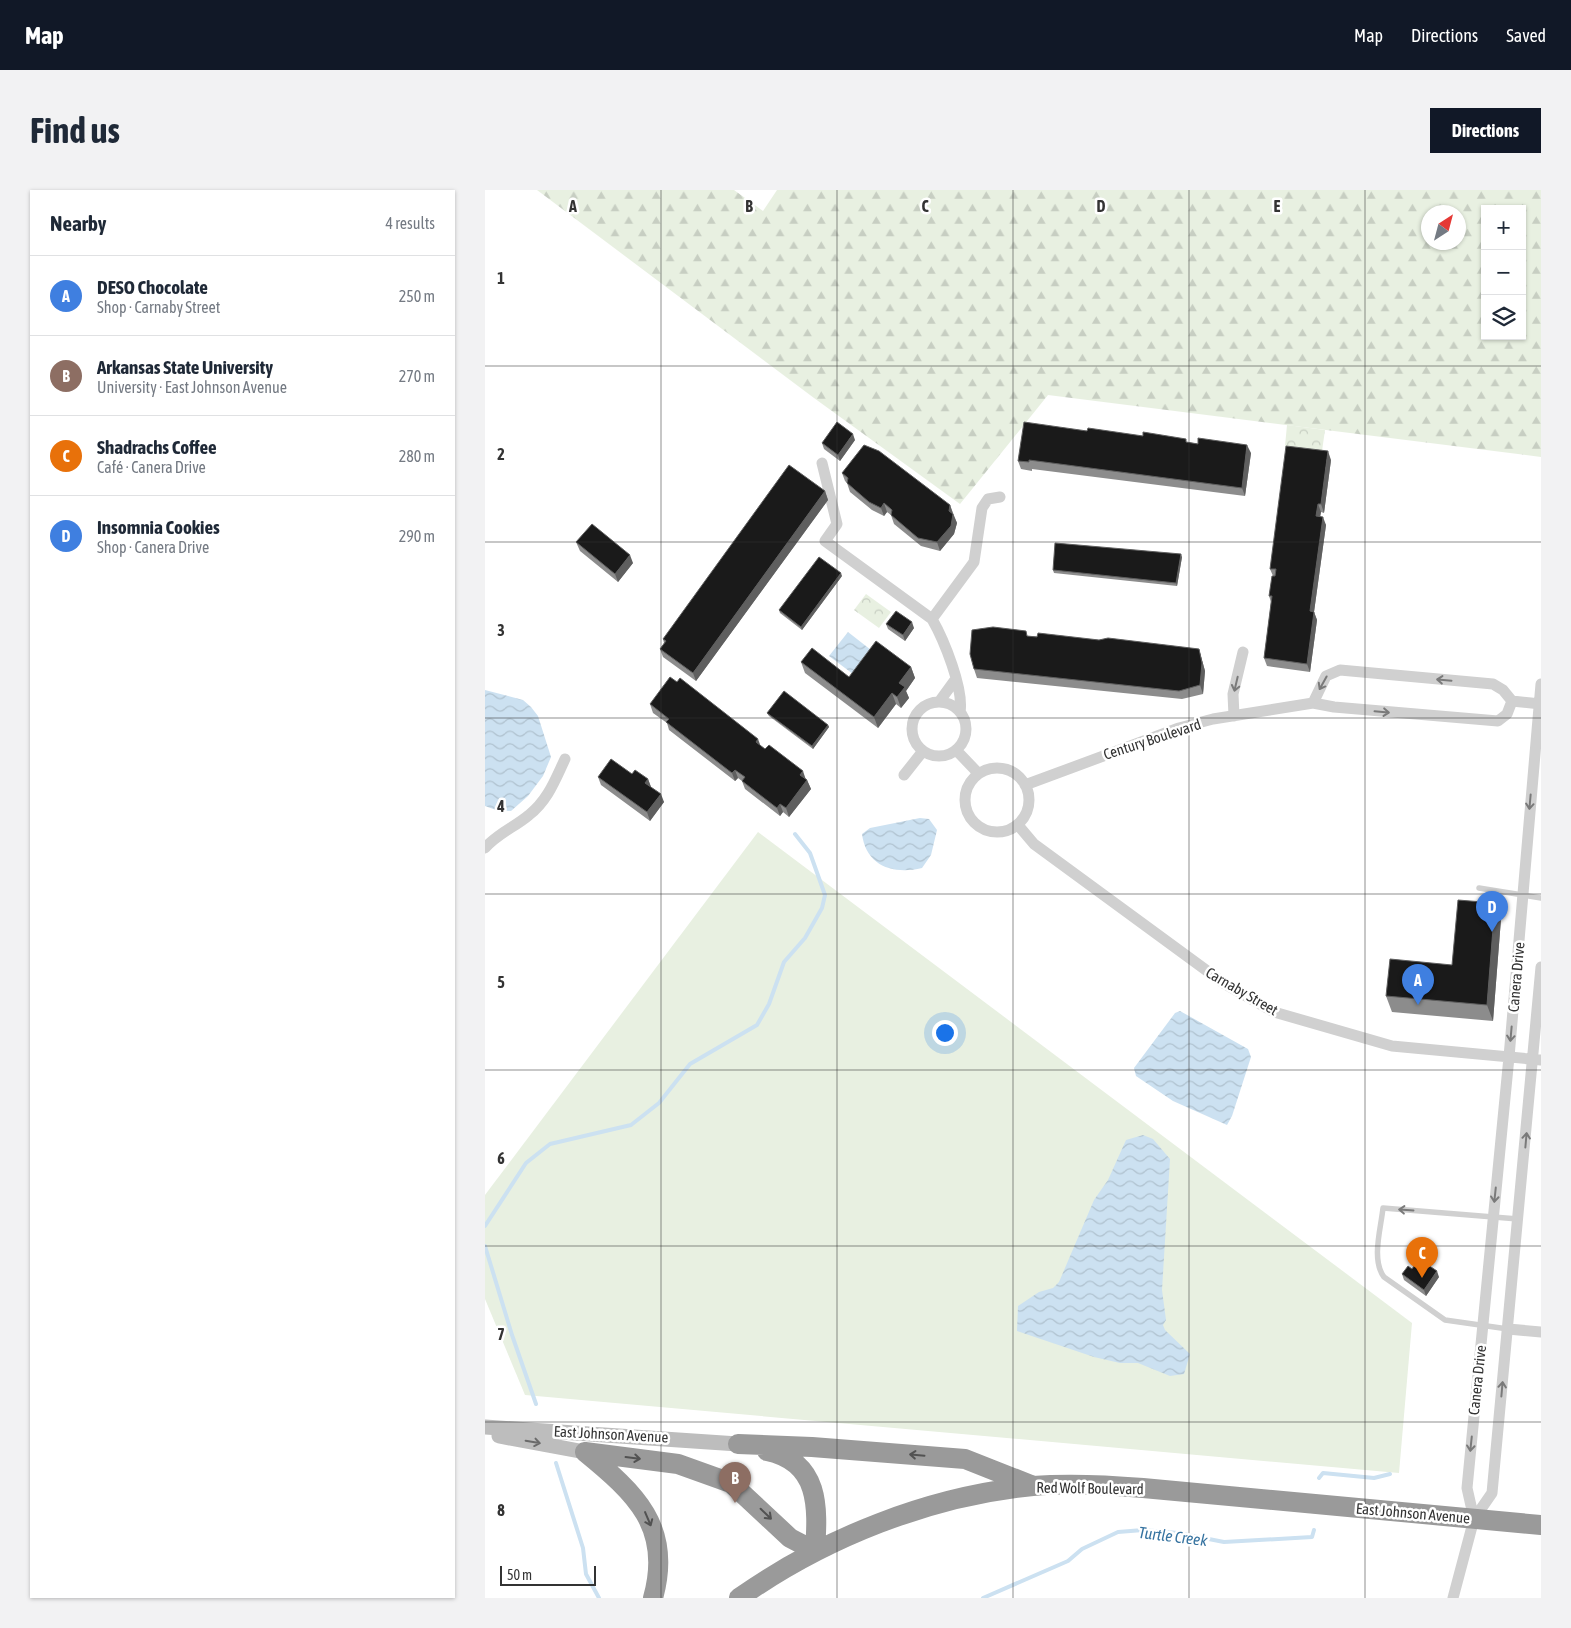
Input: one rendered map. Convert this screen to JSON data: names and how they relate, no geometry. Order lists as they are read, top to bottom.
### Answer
{
  "streets": {
    "highway": ["East Johnson Avenue", "Red Wolf Boulevard"],
    "street": ["Century Boulevard", "Canera Drive", "Carnaby Street"]
  },
  "crossings": [
    ["Century Boulevard", "Carnaby Street"],
    ["Canera Drive", "Carnaby Street"],
    ["Canera Drive", "East Johnson Avenue"],
    ["East Johnson Avenue", "Red Wolf Boulevard"]
  ],
  "one_way": ["Century Boulevard"],
  "water": ["Turtle Creek"],
  "scale_bar": "50 m",
  "north": "top right",
  "page": {
    "header": "Map",
    "nav": ["Map", "Directions", "Saved"],
    "buttons": "Directions",
    "title": "Find us",
    "heading": ["Nearby", "4 results"],
    "map_buttons": ["+", "−"],
    "list": [
      {
        "mark": "A",
        "name": "DESO Chocolate",
        "note": "Shop · Carnaby Street",
        "value": "250 m"
      },
      {
        "mark": "B",
        "name": "Arkansas State University",
        "note": "University · East Johnson Avenue",
        "value": "270 m"
      },
      {
        "mark": "C",
        "name": "Shadrachs Coffee",
        "note": "Café · Canera Drive",
        "value": "280 m"
      },
      {
        "mark": "D",
        "name": "Insomnia Cookies",
        "note": "Shop · Canera Drive",
        "value": "290 m"
      }
    ],
    "pins": [
      "D",
      "A",
      "C",
      "B"
    ],
    "scale": "50 m"
  },
  "grid": {
    "columns": [
      "A",
      "B",
      "C",
      "D",
      "E"
    ],
    "rows": [
      "1",
      "2",
      "3",
      "4",
      "5",
      "6",
      "7",
      "8"
    ]
  }
}
